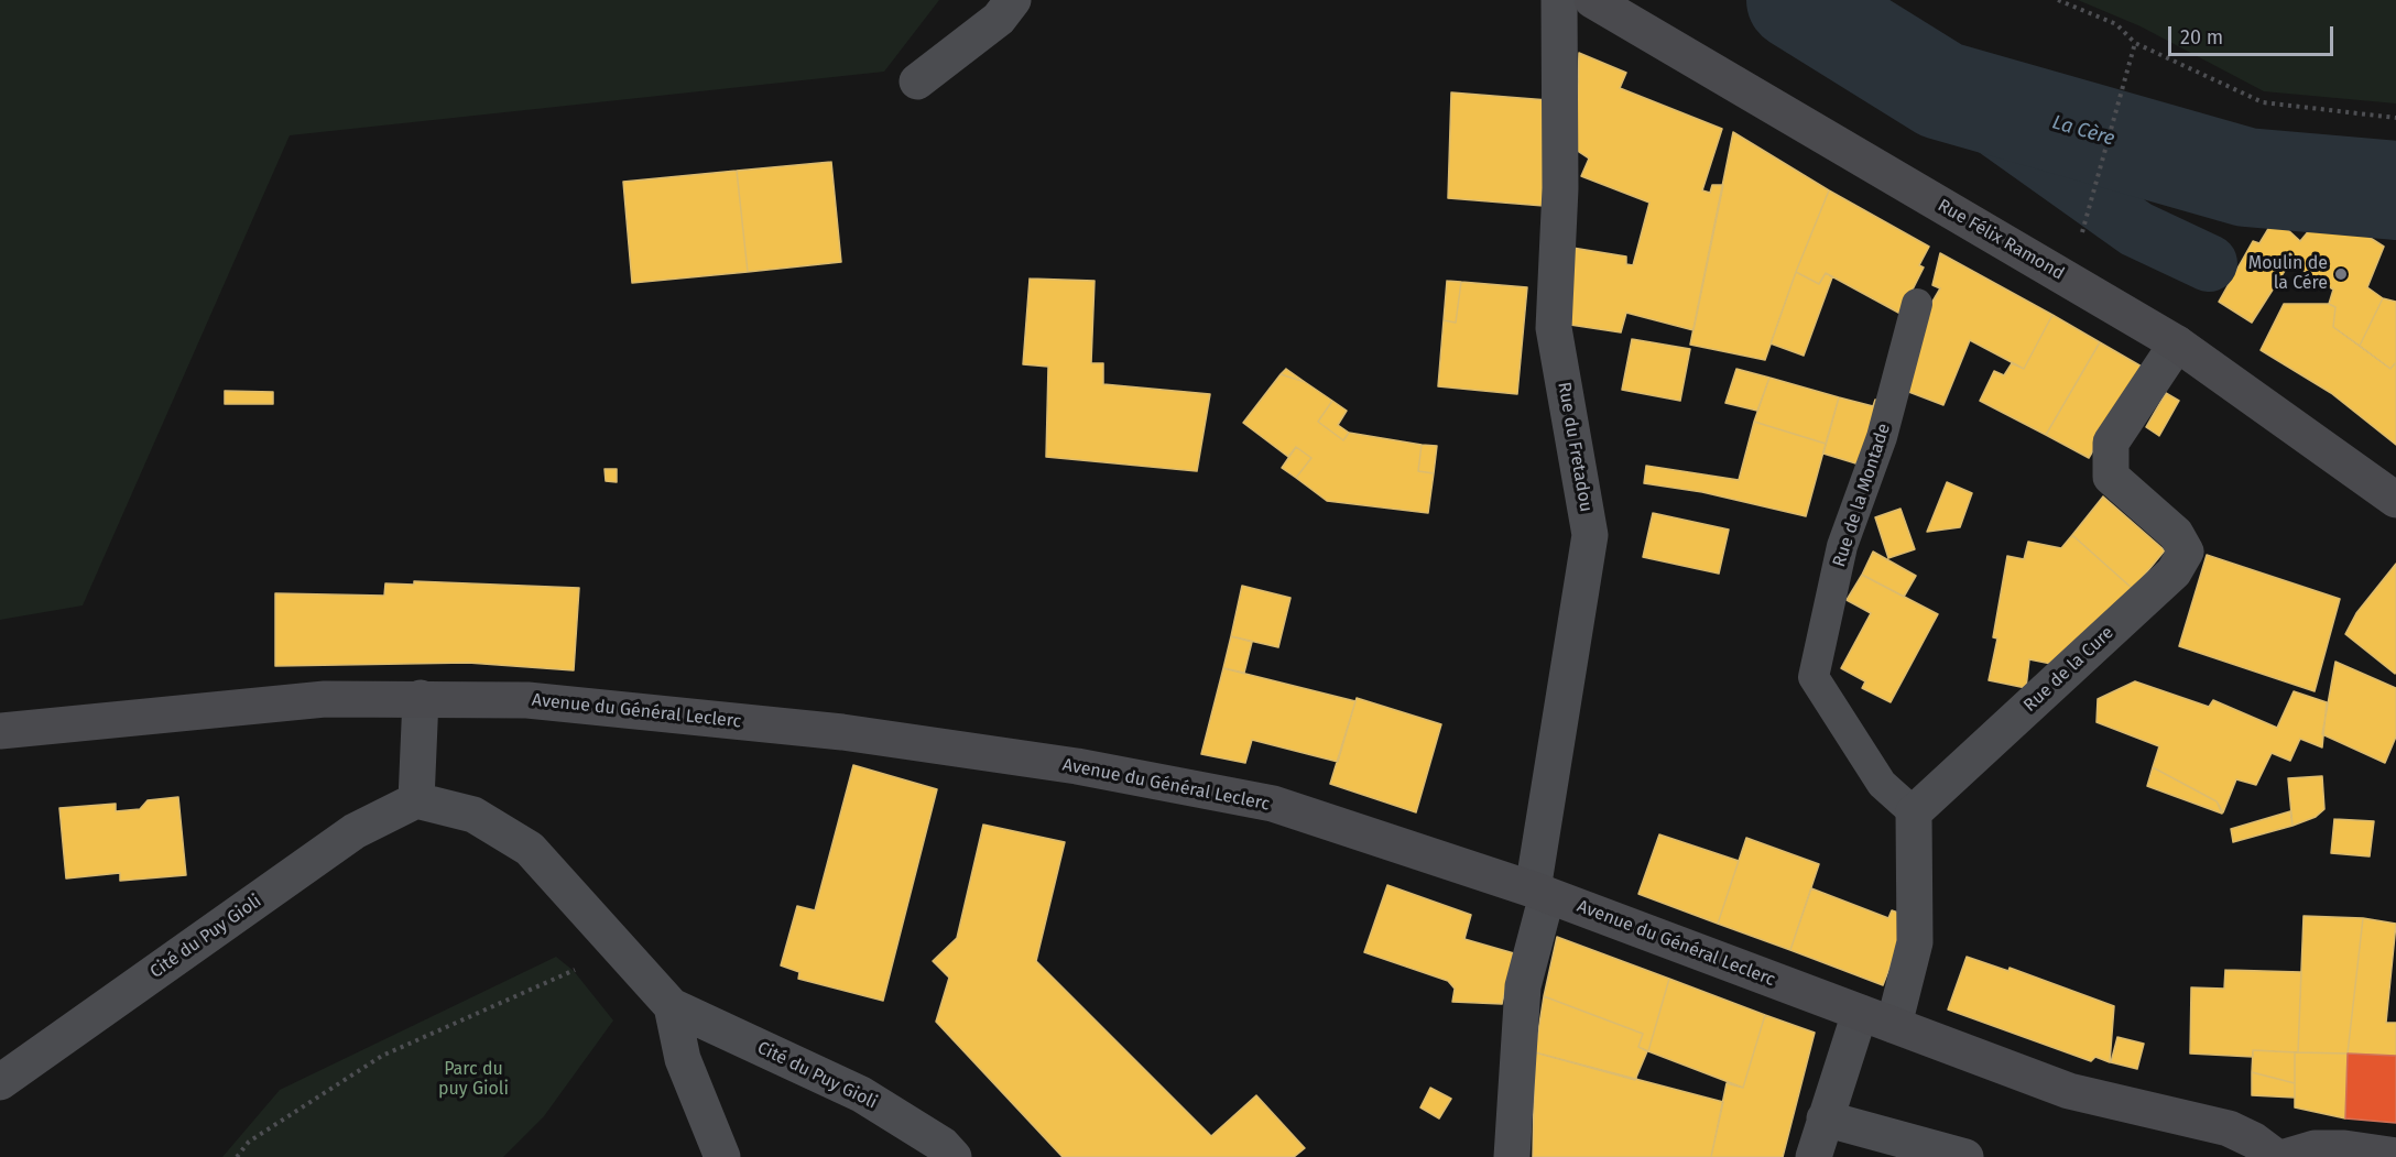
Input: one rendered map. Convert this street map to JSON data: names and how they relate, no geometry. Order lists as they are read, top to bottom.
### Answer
{
  "streets": {
    "street": [
      "Rue Félix Ramond",
      "Rue du Fretadou",
      "Rue de la Cure",
      "Avenue du Général Leclerc",
      "Cité du Puy Gioli"
    ],
    "lane": ["Rue de la Montade"]
  },
  "crossings": [
    ["Rue Félix Ramond", "Rue de la Cure"],
    ["Rue du Fretadou", "Avenue du Général Leclerc"],
    ["Rue de la Montade", "Rue de la Cure"]
  ],
  "water": ["La Cère"],
  "parks": ["Parc du puy Gioli"],
  "places": ["Moulin de la Cére"],
  "scale_bar": "20 m"
}
